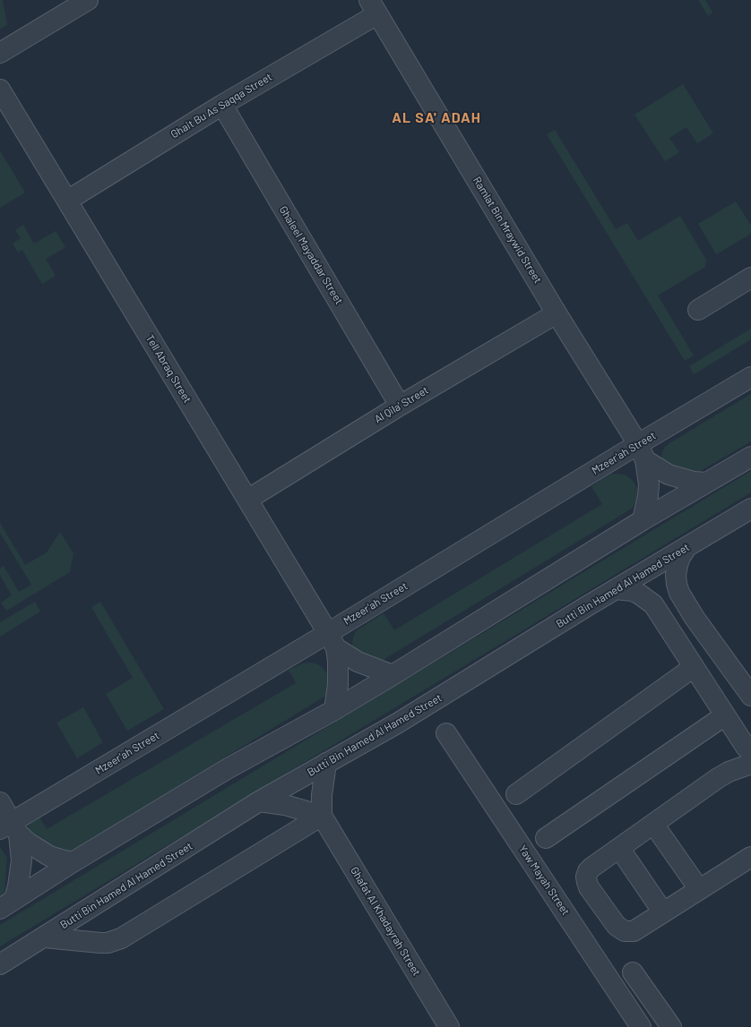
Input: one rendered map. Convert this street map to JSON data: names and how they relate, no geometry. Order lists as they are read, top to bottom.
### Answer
{
  "streets": {
    "street": [
      "Ghait Bu As Saqqa Street",
      "Ramlat Bin Mraywid Street",
      "Ghaleel Mayaddar Street",
      "Tell Abraq Street",
      "Al Qila' Street",
      "Mzeer'ah Street",
      "Butti Bin Hamed Al Hamed Street",
      "Yaw Mayah Street",
      "Ghafat Al Khadayrah Street"
    ]
  },
  "crossings": [
    ["Ghait Bu As Saqqa Street", "Ramlat Bin Mraywid Street"],
    ["Ghait Bu As Saqqa Street", "Ghaleel Mayaddar Street"],
    ["Ghait Bu As Saqqa Street", "Tell Abraq Street"],
    ["Ramlat Bin Mraywid Street", "Al Qila' Street"],
    ["Ramlat Bin Mraywid Street", "Mzeer'ah Street"],
    ["Ghaleel Mayaddar Street", "Al Qila' Street"],
    ["Tell Abraq Street", "Al Qila' Street"],
    ["Tell Abraq Street", "Mzeer'ah Street"],
    ["Butti Bin Hamed Al Hamed Street", "Ghafat Al Khadayrah Street"]
  ],
  "districts": ["AL SA' ADAH"]
}
